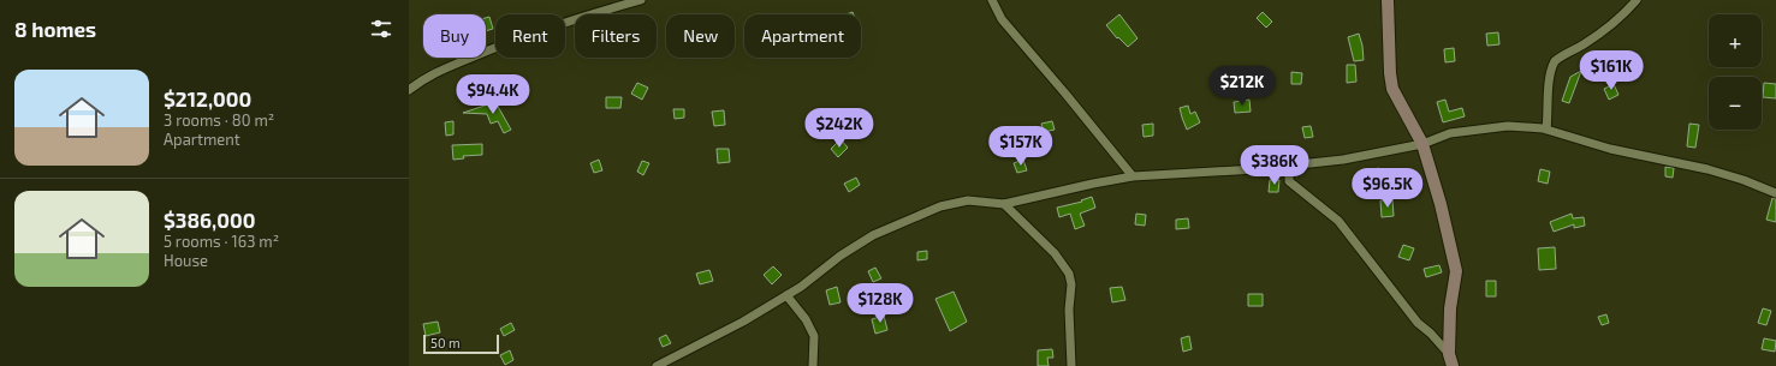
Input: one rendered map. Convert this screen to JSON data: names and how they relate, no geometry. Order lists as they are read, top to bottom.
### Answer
{
  "scale_bar": "50 m",
  "page": {
    "heading": "8 homes",
    "map_buttons": ["+", "−"],
    "chip": [
      "Buy",
      "Rent",
      "Filters",
      "New",
      "Apartment"
    ],
    "price": [
      "$161K",
      "$212K",
      "$94.4K",
      "$242K",
      "$157K",
      "$386K",
      "$96.5K",
      "$128K"
    ],
    "list": [
      {
        "name": "$212,000",
        "note": "3 rooms · 80 m² · Apartment"
      },
      {
        "name": "$386,000",
        "note": "5 rooms · 163 m² · House"
      }
    ],
    "scale": "50 m"
  }
}
